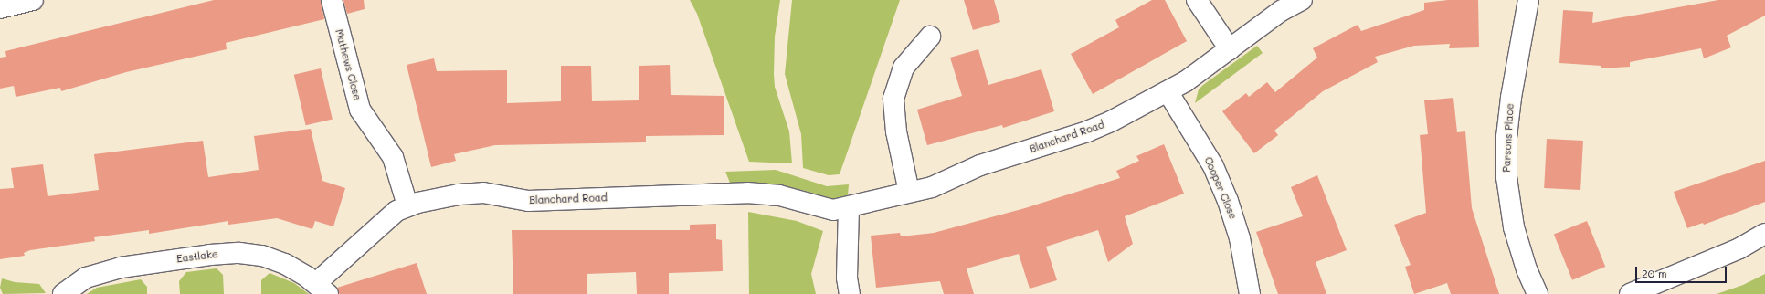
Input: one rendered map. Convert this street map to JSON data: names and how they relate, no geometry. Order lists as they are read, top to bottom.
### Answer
{
  "streets": {
    "street": [
      "Mathews Close",
      "Blanchard Road",
      "Parsons Place",
      "Cooper Close",
      "Eastlake"
    ]
  },
  "crossings": [
    ["Mathews Close", "Blanchard Road"],
    ["Blanchard Road", "Cooper Close"],
    ["Blanchard Road", "Eastlake"]
  ],
  "scale_bar": "20 m"
}
